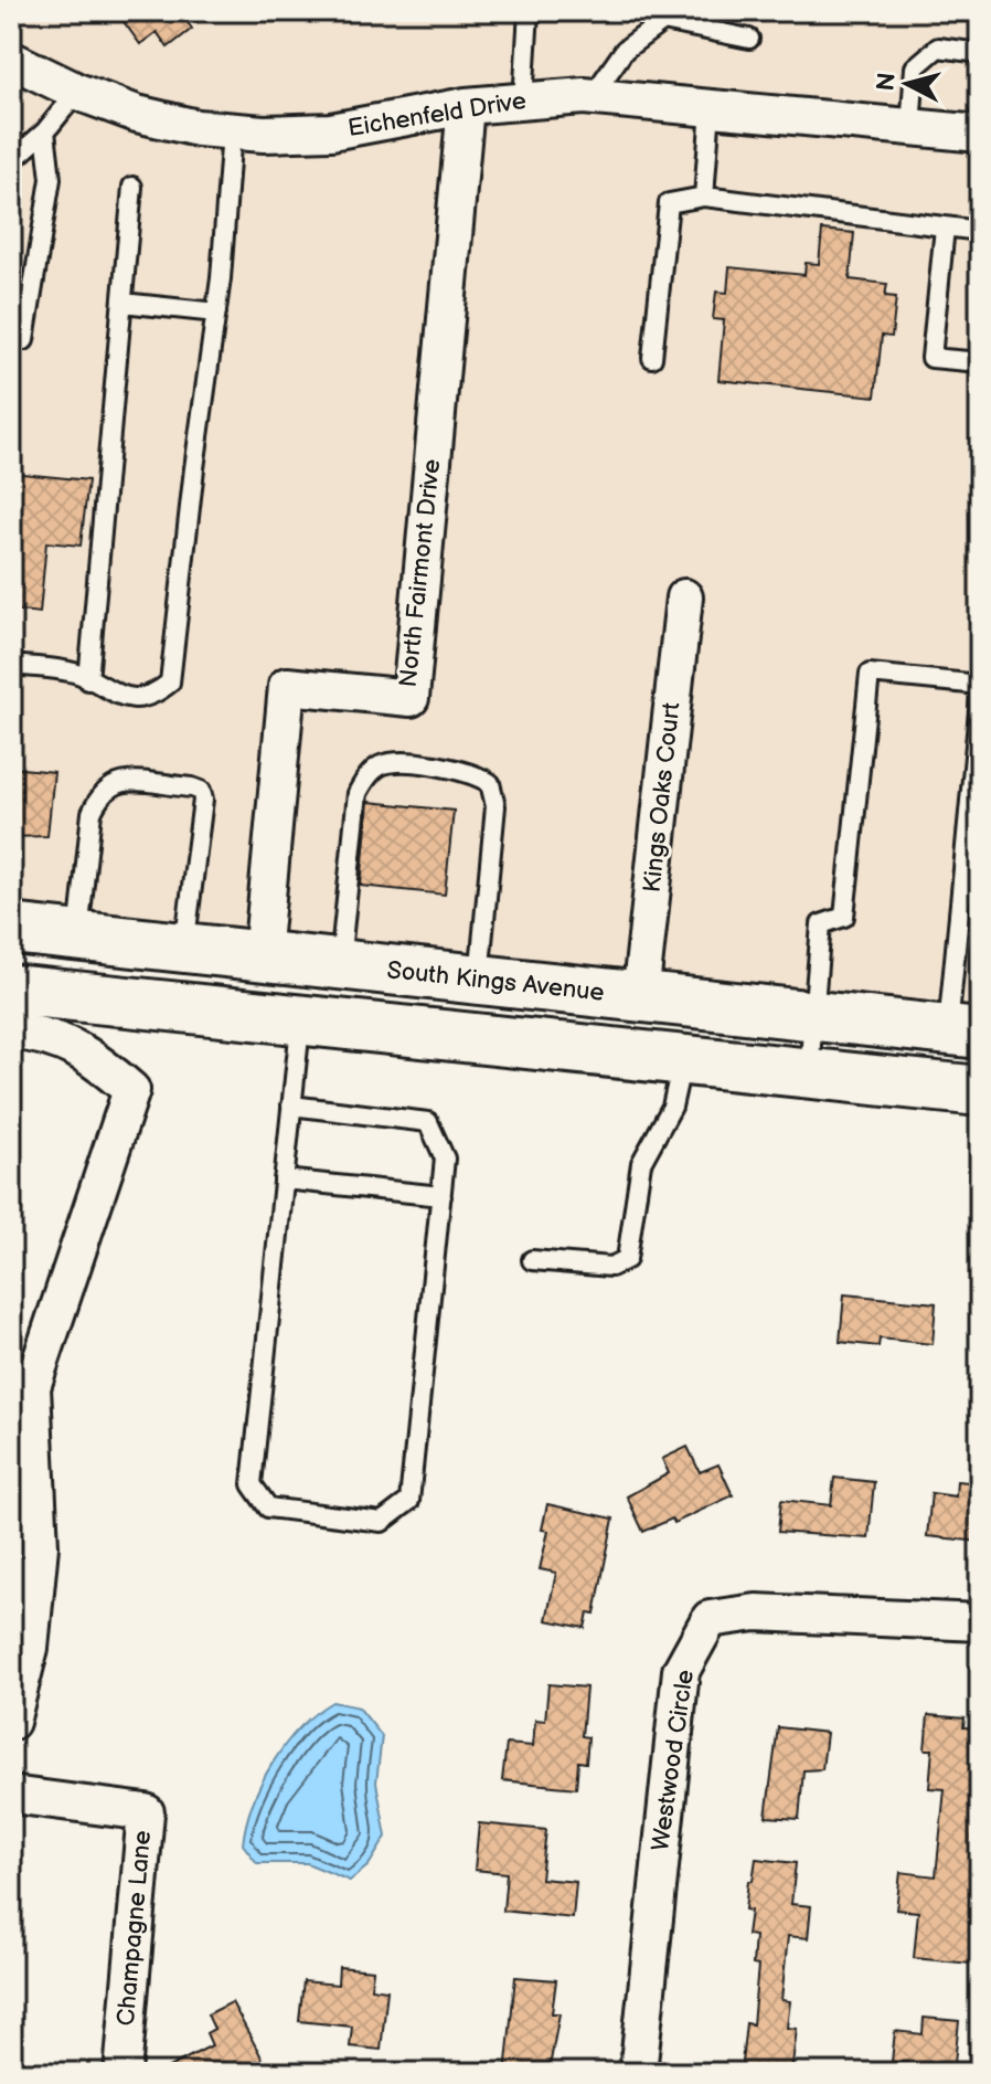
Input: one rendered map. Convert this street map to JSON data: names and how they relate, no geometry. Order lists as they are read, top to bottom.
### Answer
{
  "streets": {
    "main road": ["South Kings Avenue"],
    "street": [
      "Eichenfeld Drive",
      "North Fairmont Drive",
      "Kings Oaks Court",
      "Westwood Circle",
      "Champagne Lane"
    ]
  },
  "crossings": [
    ["Eichenfeld Drive", "North Fairmont Drive"],
    ["North Fairmont Drive", "South Kings Avenue"],
    ["Kings Oaks Court", "South Kings Avenue"]
  ],
  "north": "left"
}
